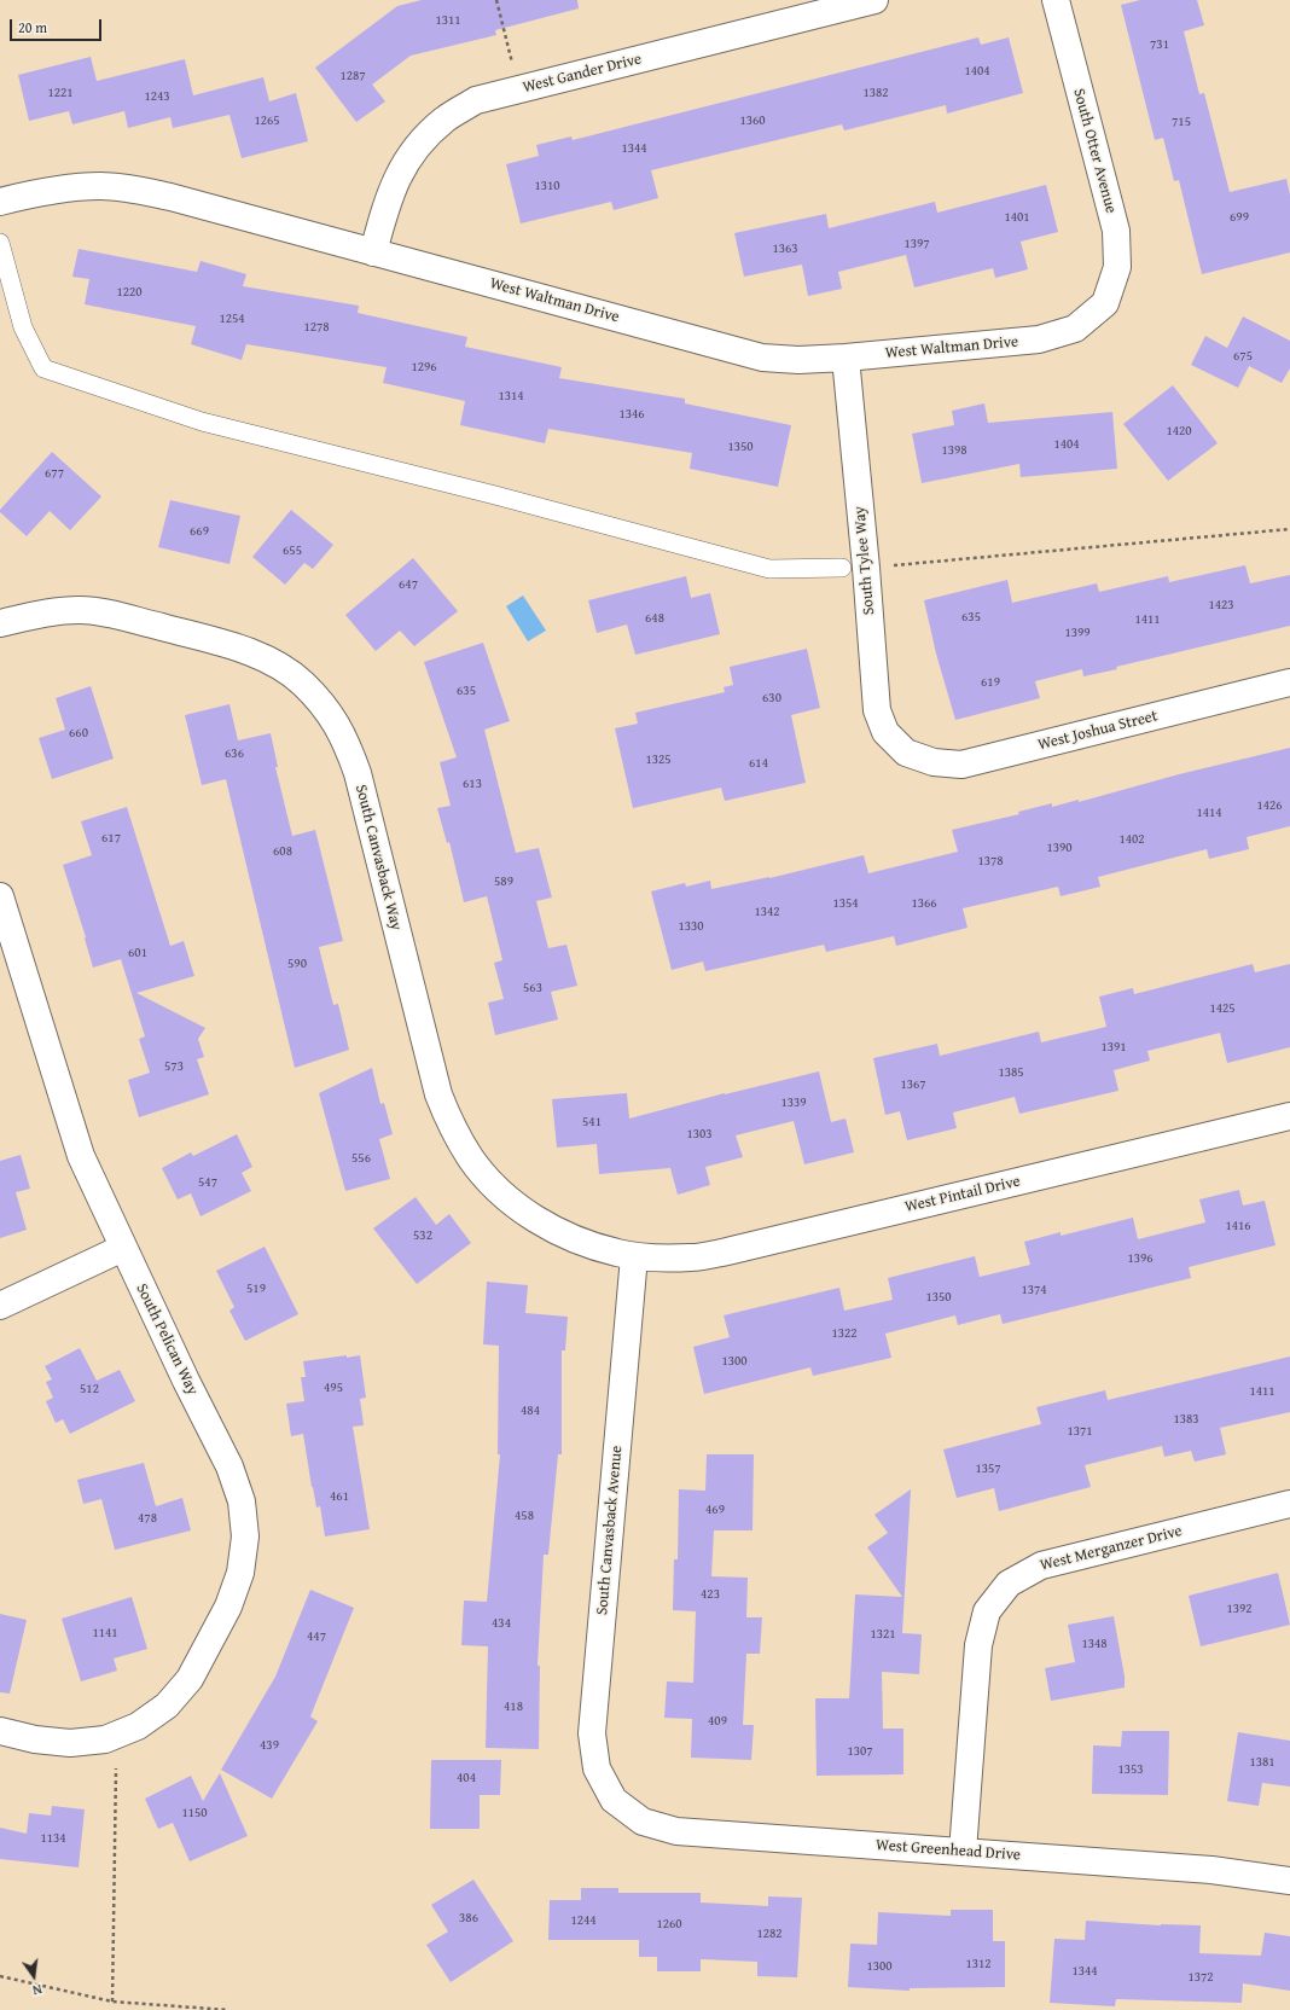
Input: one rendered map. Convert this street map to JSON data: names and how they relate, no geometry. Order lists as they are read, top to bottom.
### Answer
{
  "streets": {
    "street": [
      "West Gander Drive",
      "South Otter Avenue",
      "West Waltman Drive",
      "South Tylee Way",
      "West Joshua Street",
      "South Canvasback Way",
      "West Pintail Drive",
      "South Pelican Way",
      "South Canvasback Avenue",
      "West Merganzer Drive",
      "West Greenhead Drive"
    ]
  },
  "crossings": [
    ["West Gander Drive", "West Waltman Drive"],
    ["South Otter Avenue", "West Waltman Drive"],
    ["West Waltman Drive", "South Tylee Way"],
    ["South Tylee Way", "West Joshua Street"],
    ["South Canvasback Way", "West Pintail Drive"],
    ["South Canvasback Way", "South Canvasback Avenue"],
    ["West Pintail Drive", "South Canvasback Avenue"],
    ["South Canvasback Avenue", "West Greenhead Drive"],
    ["West Merganzer Drive", "West Greenhead Drive"]
  ],
  "house_numbers": [
    "1311",
    "731",
    "1404",
    "1287",
    "1221",
    "1382",
    "1243",
    "1265",
    "1360",
    "715",
    "1344",
    "1310",
    "1401",
    "699",
    "1397",
    "1363",
    "1220",
    "1254",
    "1278",
    "675",
    "1296",
    "1314",
    "1346",
    "1420",
    "1404",
    "1350",
    "1398",
    "677",
    "669",
    "655",
    "647",
    "1423",
    "635",
    "648",
    "1411",
    "1399",
    "619",
    "635",
    "630",
    "660",
    "636",
    "1325",
    "614",
    "613",
    "1426",
    "1414",
    "617",
    "1402",
    "1390",
    "608",
    "1378",
    "589",
    "1354",
    "1366",
    "1342",
    "1330",
    "601",
    "590",
    "563",
    "1425",
    "1391",
    "573",
    "1385",
    "1367",
    "1339",
    "541",
    "1303",
    "556",
    "547",
    "1416",
    "532",
    "1396",
    "519",
    "1374",
    "1350",
    "1322",
    "1300",
    "495",
    "512",
    "1411",
    "484",
    "1383",
    "1371",
    "1357",
    "461",
    "469",
    "458",
    "478",
    "423",
    "1392",
    "434",
    "1141",
    "1321",
    "447",
    "1348",
    "418",
    "409",
    "439",
    "1307",
    "1381",
    "1353",
    "404",
    "1150",
    "1134",
    "386",
    "1244",
    "1260",
    "1282",
    "1312",
    "1300",
    "1344",
    "1372"
  ],
  "scale_bar": "20 m",
  "north": "bottom"
}
